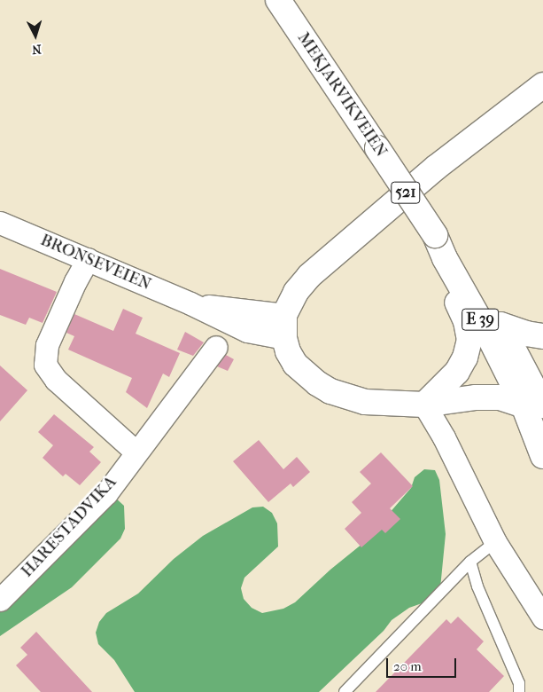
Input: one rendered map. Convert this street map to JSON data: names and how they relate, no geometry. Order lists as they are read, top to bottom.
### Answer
{
  "streets": {
    "main road": ["MEKJARVIKVEIEN", "521", "E 39"],
    "street": ["BRONSEVEIEN", "HARESTADVIKA"]
  },
  "crossings": [
    ["MEKJARVIKVEIEN", "E 39"],
    ["521", "BRONSEVEIEN"]
  ],
  "scale_bar": "20 m",
  "north": "bottom"
}
